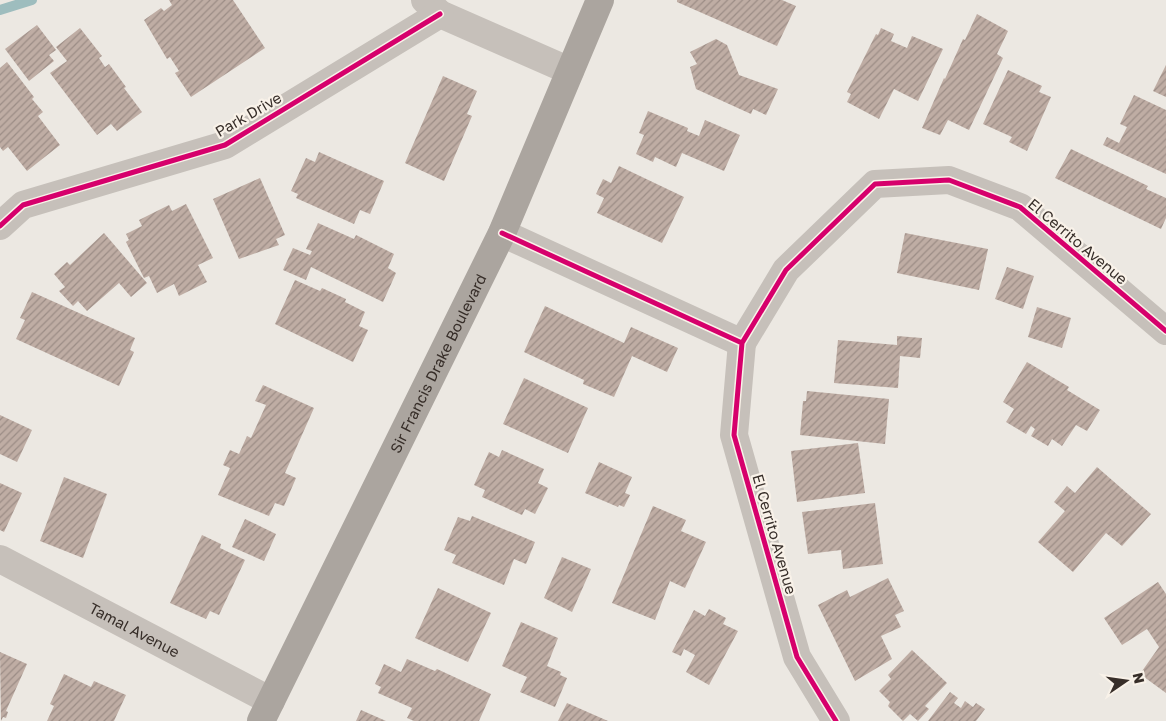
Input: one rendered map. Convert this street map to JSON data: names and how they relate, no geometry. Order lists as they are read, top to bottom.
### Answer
{
  "streets": {
    "main road": ["Sir Francis Drake Boulevard"],
    "street": ["Park Drive", "El Cerrito Avenue", "Tamal Avenue"]
  },
  "crossings": [
    ["Sir Francis Drake Boulevard", "Tamal Avenue"]
  ],
  "north": "right"
}
